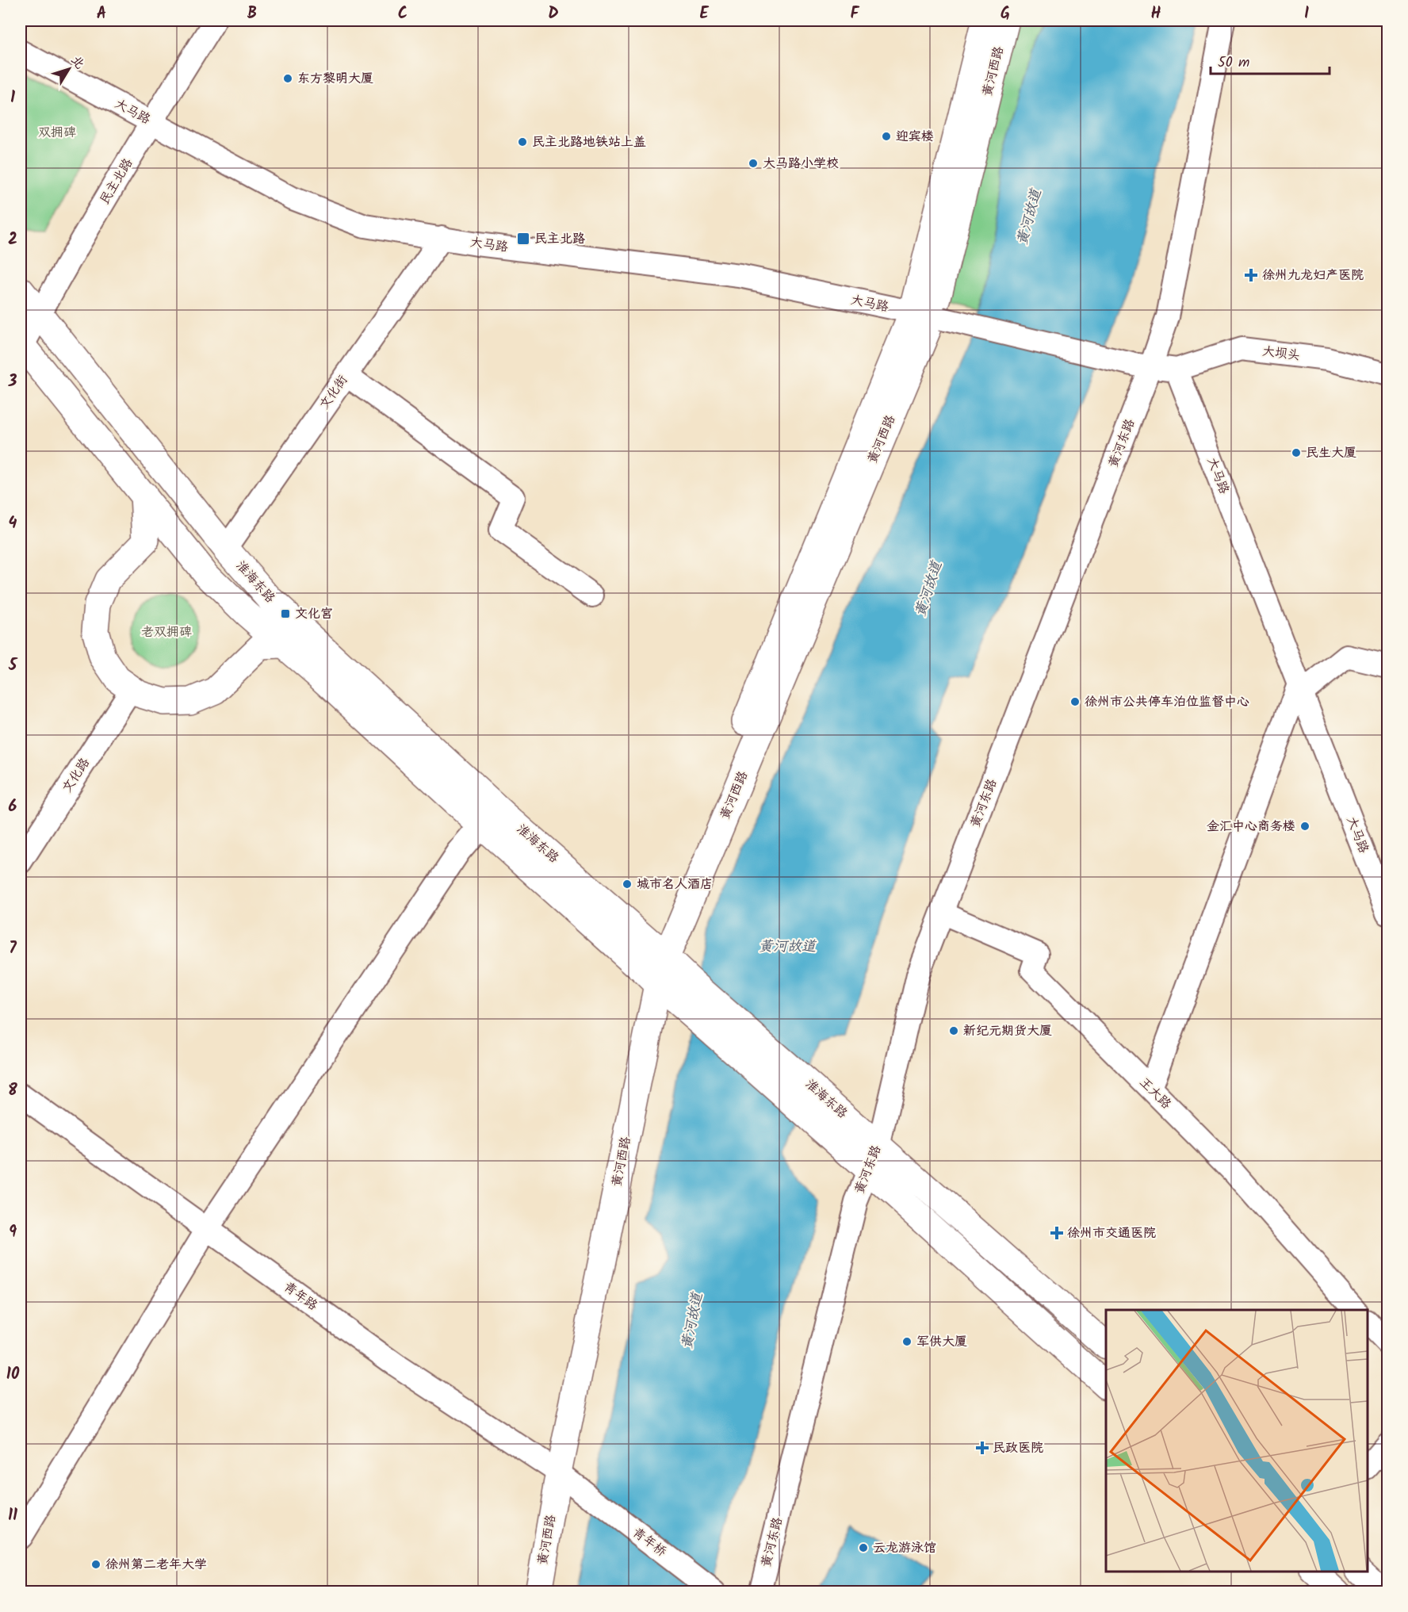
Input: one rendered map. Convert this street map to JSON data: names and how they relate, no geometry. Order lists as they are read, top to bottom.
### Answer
{
  "streets": {
    "main road": ["黄河西路", "淮海东路"],
    "street": [
      "大马路",
      "民主北路",
      "大坝头",
      "文化街",
      "黄河东路",
      "文化路",
      "王大路",
      "青年路",
      "青年桥"
    ]
  },
  "crossings": [
    ["黄河西路", "大马路"],
    ["黄河西路", "淮海东路"],
    ["黄河西路", "青年路"],
    ["大马路", "民主北路"],
    ["大马路", "大坝头"],
    ["大马路", "文化街"],
    ["大马路", "黄河东路"],
    ["民主北路", "淮海东路"],
    ["文化街", "淮海东路"],
    ["黄河东路", "淮海东路"],
    ["黄河东路", "王大路"],
    ["青年路", "青年桥"]
  ],
  "water": ["黄河故道"],
  "parks": ["双拥碑", "老双拥碑"],
  "places": {
    "other": [
      "东方黎明大厦",
      "迎宾楼",
      "民主北路地铁站上盖",
      "大马路小学校",
      "民生大厦",
      "徐州市公共停车泊位监督中心",
      "金汇中心商务楼",
      "城市名人酒店",
      "新纪元期货大厦",
      "军供大厦",
      "云龙游泳馆",
      "徐州第二老年大学"
    ],
    "transit": ["民主北路", "文化宫"],
    "health": ["徐州九龙妇产医院", "徐州市交通医院", "民政医院"]
  },
  "scale_bar": "50 m",
  "north": "top right",
  "grid": {
    "columns": [
      "A",
      "B",
      "C",
      "D",
      "E",
      "F",
      "G",
      "H",
      "I"
    ],
    "rows": [
      "1",
      "2",
      "3",
      "4",
      "5",
      "6",
      "7",
      "8",
      "9",
      "10",
      "11"
    ]
  }
}
